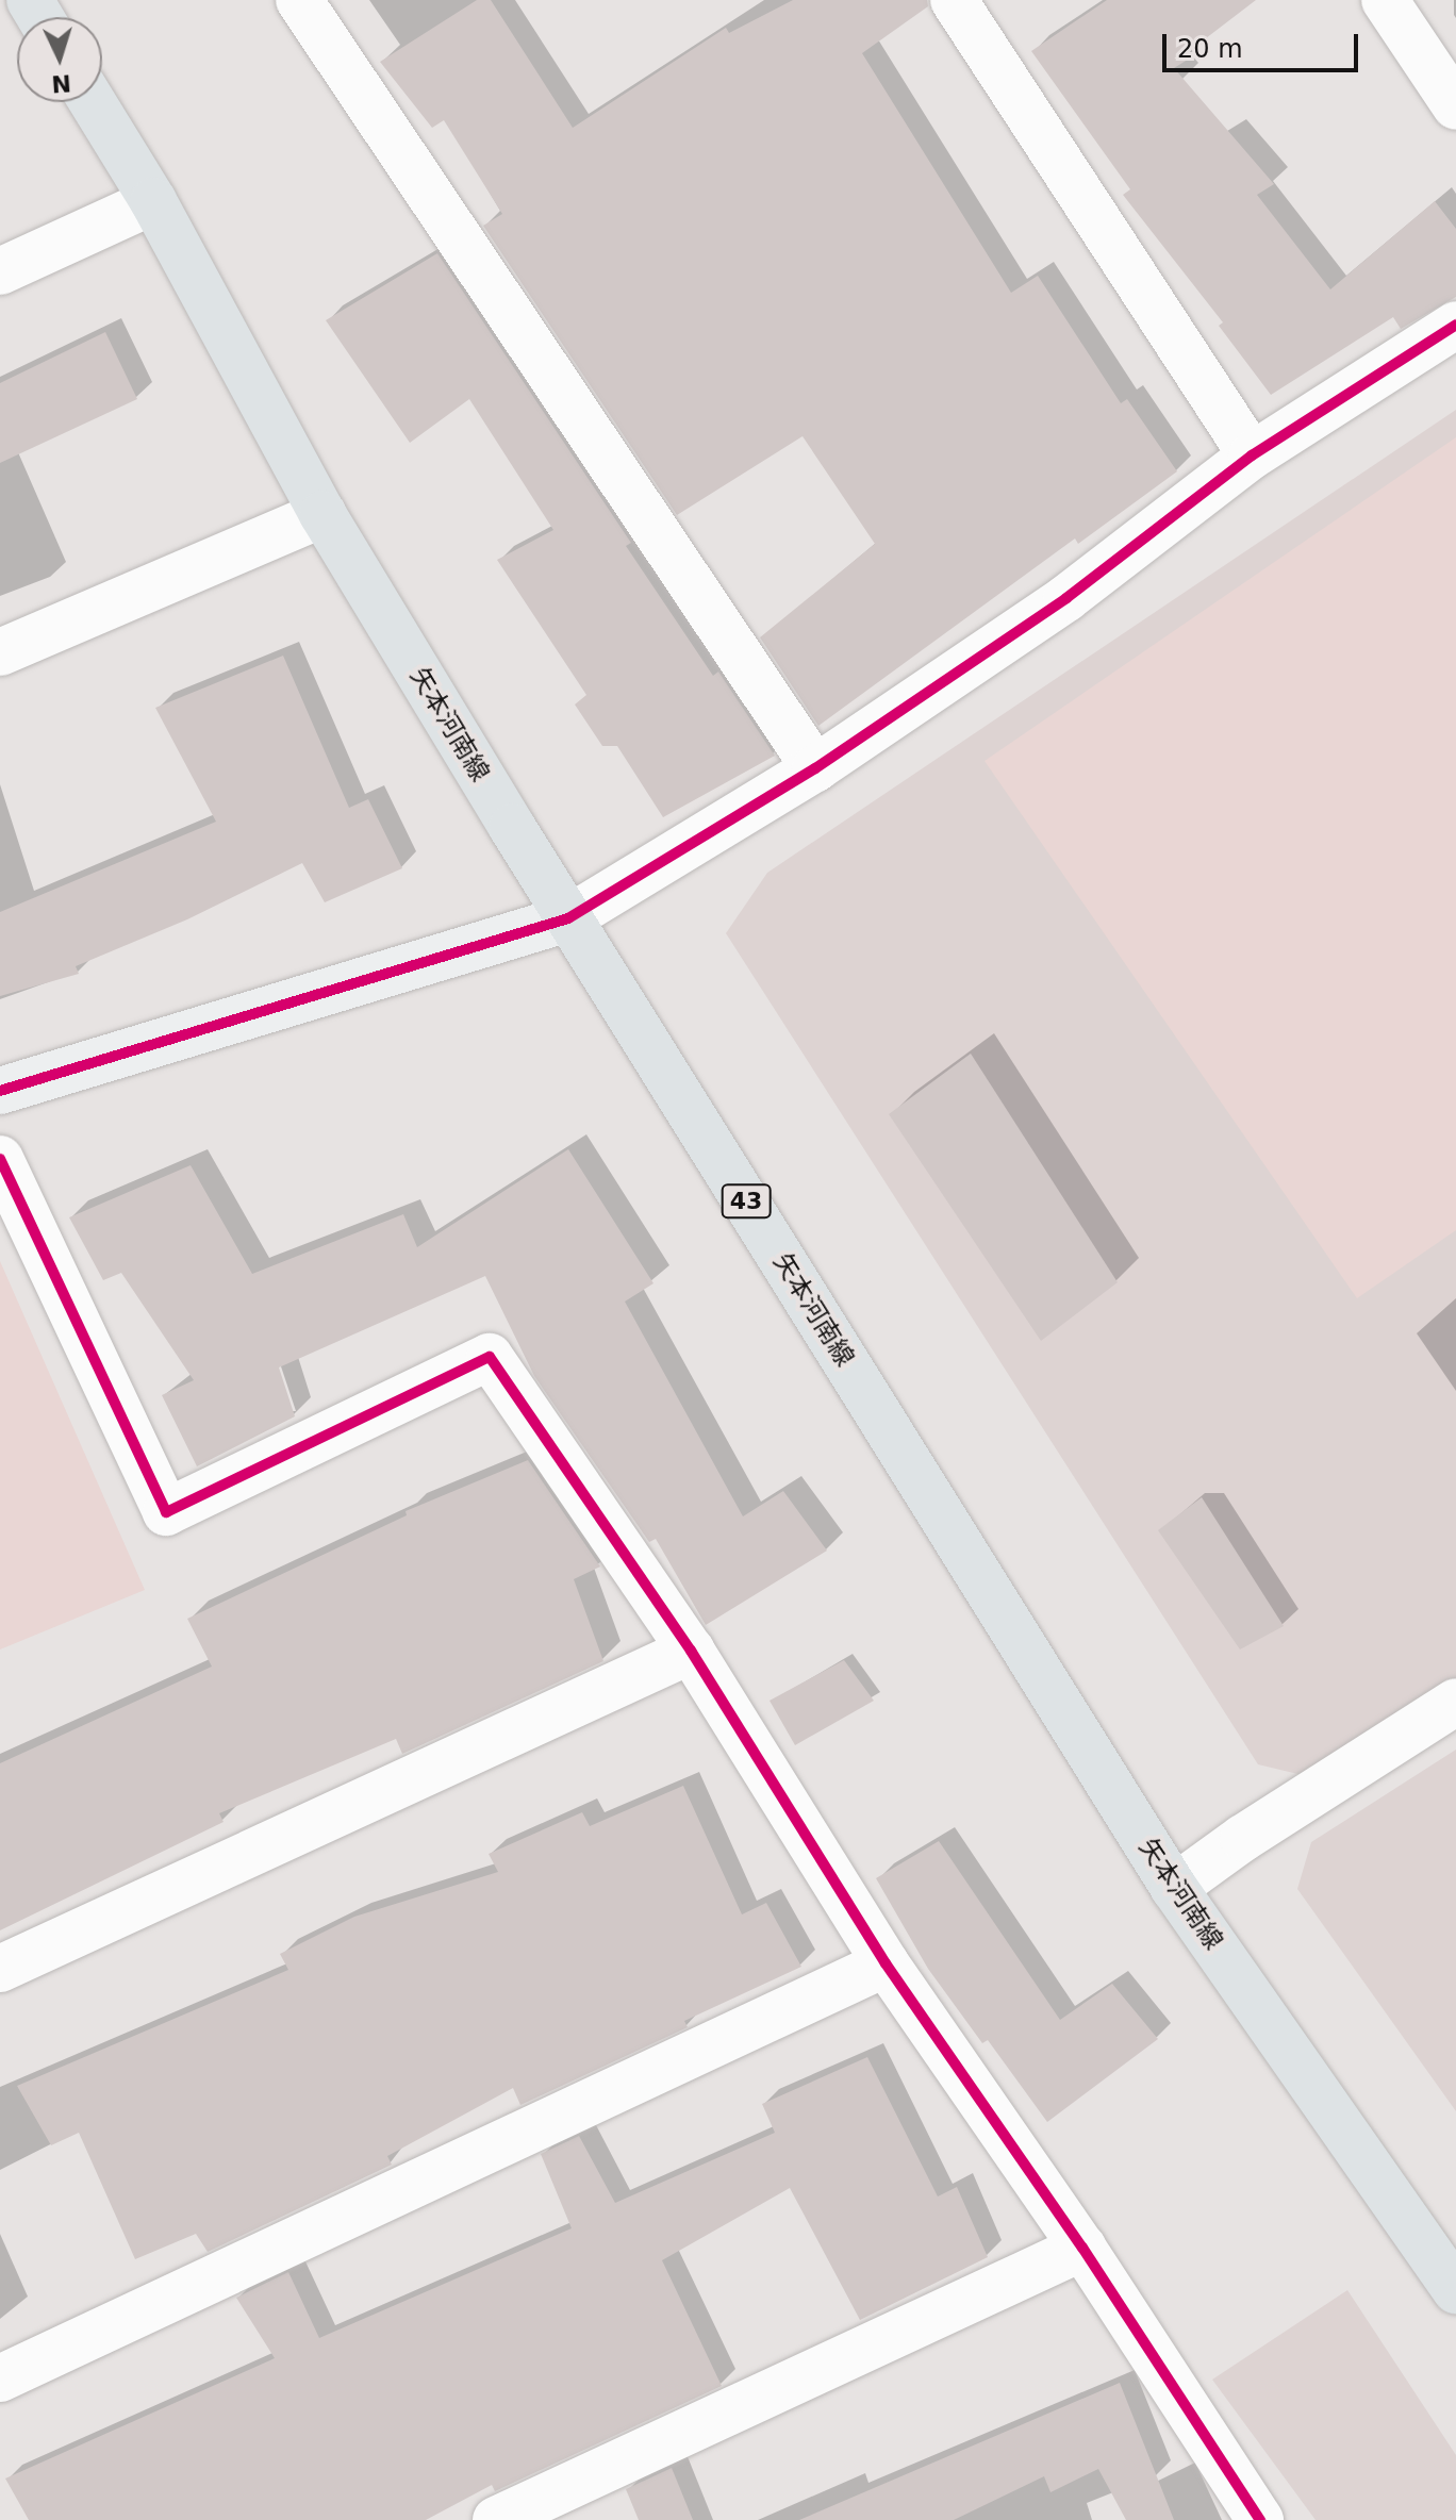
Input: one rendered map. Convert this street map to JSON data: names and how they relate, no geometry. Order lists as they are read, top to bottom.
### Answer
{
  "streets": {
    "main road": ["矢本河南線", "43"]
  },
  "scale_bar": "20 m",
  "north": "bottom"
}
